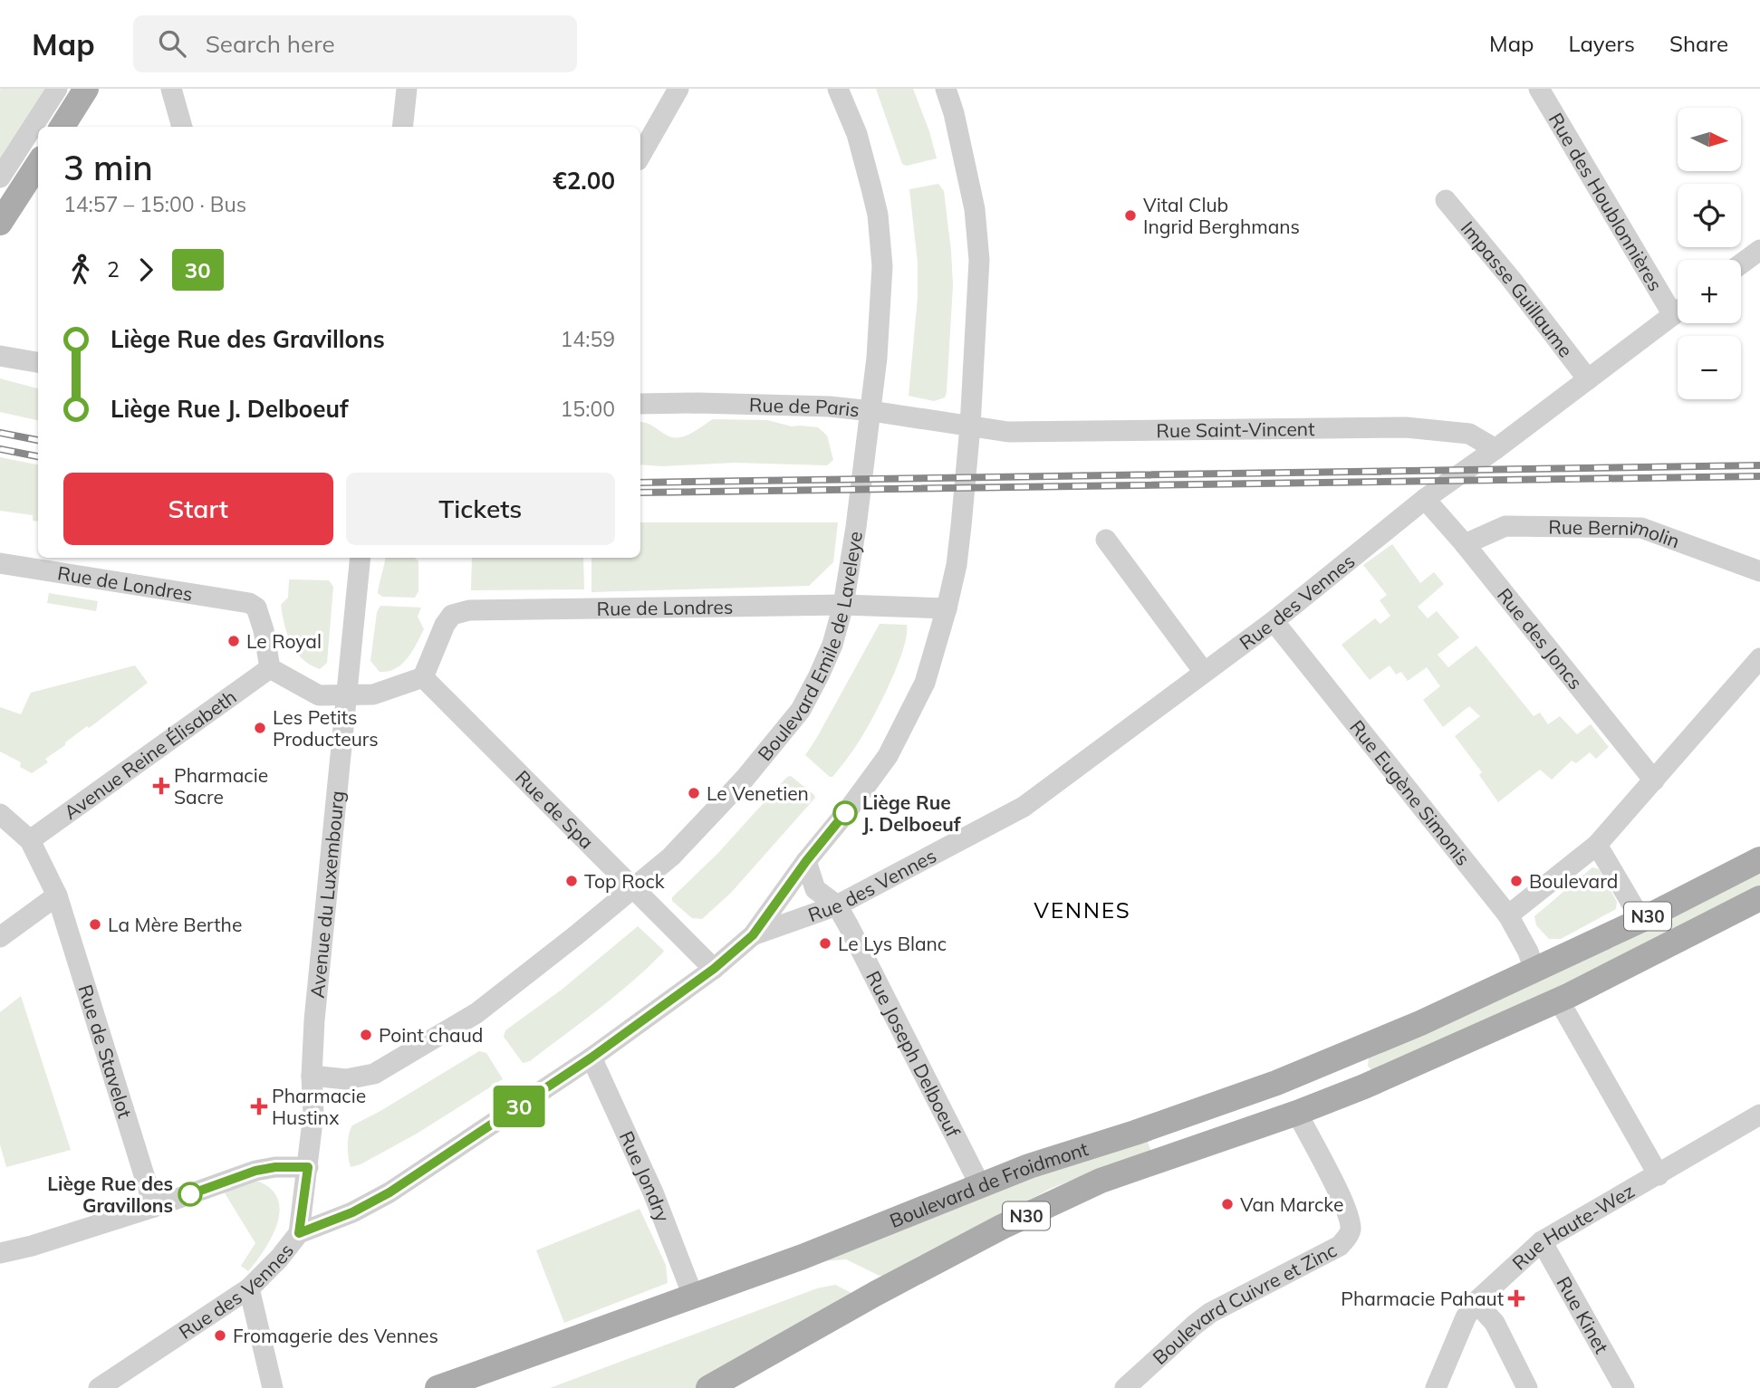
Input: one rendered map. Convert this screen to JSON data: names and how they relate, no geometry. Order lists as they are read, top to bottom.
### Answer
{
  "streets": {
    "main road": ["N30", "Boulevard de Froidmont"],
    "street": [
      "Rue des Houblonnières",
      "Impasse Guillaume",
      "Rue de Paris",
      "Rue Saint-Vincent",
      "Rue Bernimolin",
      "Rue de Londres",
      "Rue des Vennes",
      "Rue des Joncs",
      "Boulevard Emile de Laveleye",
      "Avenue Reine Élisabeth",
      "Rue Eugène Simonis",
      "Rue de Spa",
      "Avenue du Luxembourg",
      "Rue de Stavelot",
      "Rue Joseph Delboeuf",
      "Rue Jondry",
      "Rue Haute-Wez",
      "Boulevard Cuivre et Zinc",
      "Rue Kinet"
    ]
  },
  "crossings": [
    ["Impasse Guillaume", "Rue des Vennes"],
    ["Rue de Paris", "Rue Saint-Vincent"],
    ["Rue de Paris", "Boulevard Emile de Laveleye"],
    ["Rue Saint-Vincent", "Rue des Vennes"],
    ["Rue Bernimolin", "Rue des Joncs"],
    ["Rue de Londres", "Boulevard Emile de Laveleye"],
    ["Rue de Londres", "Avenue Reine Élisabeth"],
    ["Rue de Londres", "Rue de Spa"],
    ["Rue des Vennes", "Rue des Joncs"],
    ["Rue des Vennes", "Rue Eugène Simonis"],
    ["Rue des Vennes", "Rue de Spa"],
    ["Rue des Vennes", "Avenue du Luxembourg"],
    ["Rue des Vennes", "Rue Joseph Delboeuf"],
    ["Rue des Vennes", "Rue Jondry"],
    ["Boulevard Emile de Laveleye", "Rue de Spa"],
    ["Boulevard Emile de Laveleye", "Avenue du Luxembourg"],
    ["Rue Eugène Simonis", "N30"],
    ["Rue Eugène Simonis", "Boulevard de Froidmont"],
    ["N30", "Boulevard de Froidmont"],
    ["Rue Joseph Delboeuf", "Boulevard de Froidmont"],
    ["Rue Jondry", "Boulevard de Froidmont"],
    ["Boulevard de Froidmont", "Boulevard Cuivre et Zinc"],
    ["Rue Haute-Wez", "Rue Kinet"]
  ],
  "districts": ["VENNES"],
  "places": {
    "other": [
      "Vital Club Ingrid Berghmans",
      "Le Royal",
      "Les Petits Producteurs",
      "Le Venetien",
      "Liège Rue J. Delboeuf",
      "Top Rock",
      "Boulevard",
      "La Mère Berthe",
      "Le Lys Blanc",
      "Point chaud",
      "Liège Rue des Gravillons",
      "Van Marcke",
      "Fromagerie des Vennes"
    ],
    "health": ["Pharmacie Sacre", "Pharmacie Hustinx", "Pharmacie Pahaut"]
  },
  "lines": ["bus line 30"],
  "north": "right",
  "page": {
    "header": "Map",
    "search": "Search here",
    "nav": ["Map", "Layers", "Share"],
    "on_map": "30",
    "map_buttons": ["+", "−"],
    "heading": ["3 min", "14:57 – 15:00 · Bus", "€2.00"],
    "legs": ["2", "30"],
    "list": [
      {
        "name": "Liège Rue des Gravillons",
        "value": "14:59"
      },
      {
        "name": "Liège Rue J. Delboeuf",
        "value": "15:00"
      }
    ],
    "buttons": ["Start", "Tickets"]
  }
}
